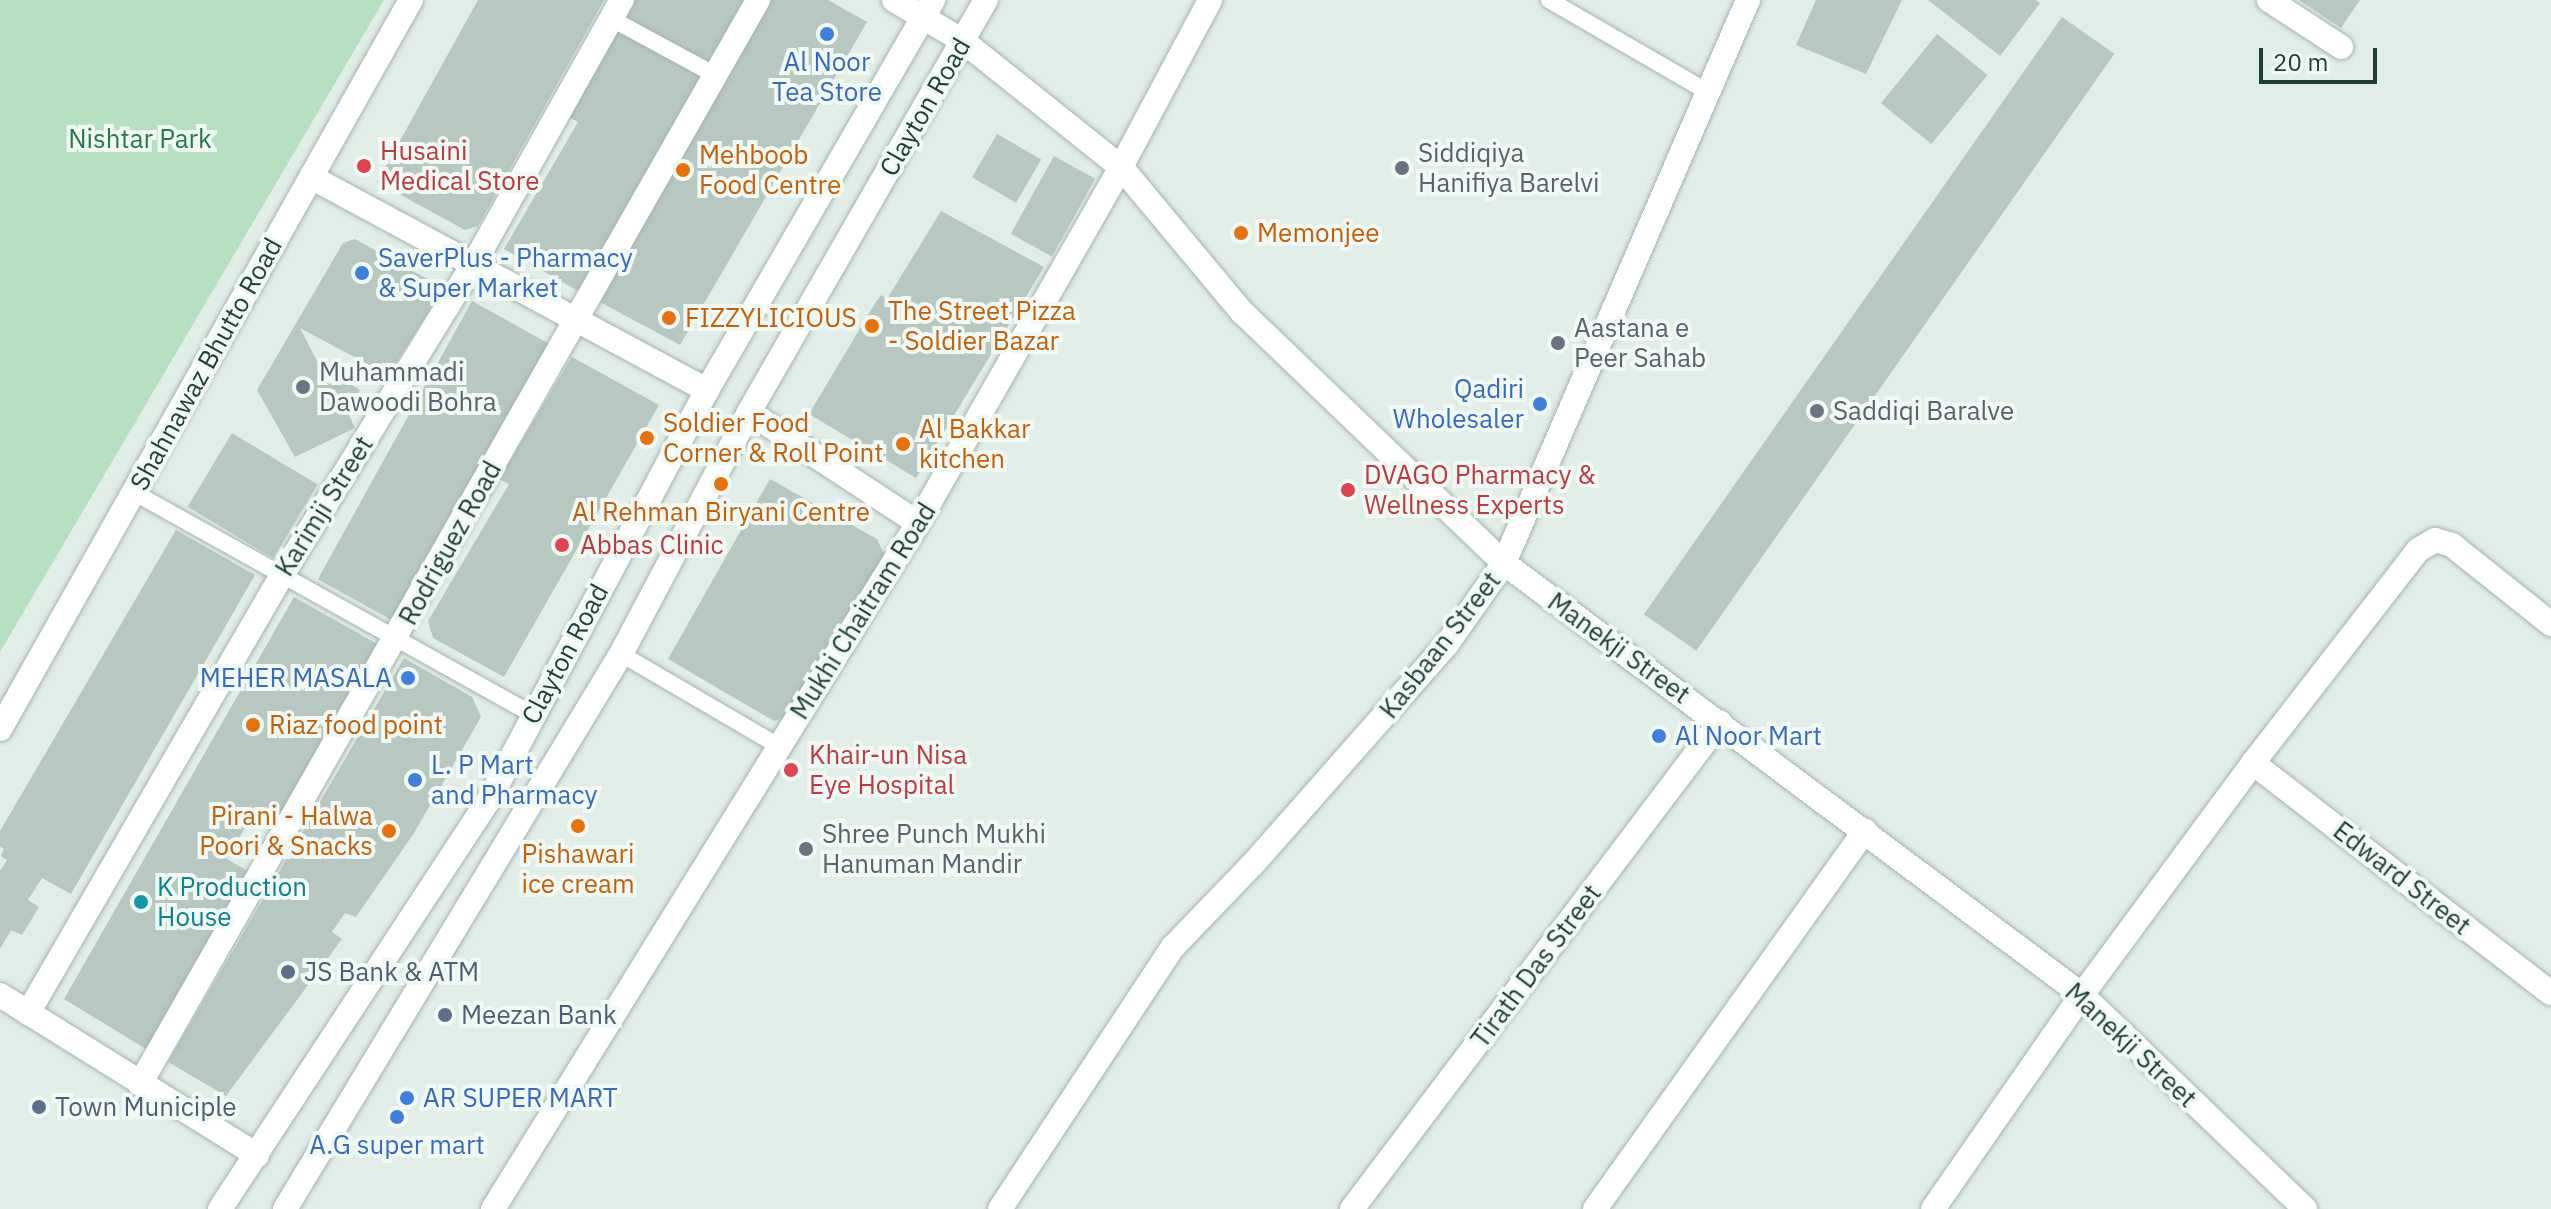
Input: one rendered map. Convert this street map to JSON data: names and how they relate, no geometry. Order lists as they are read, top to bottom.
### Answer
{
  "streets": {
    "street": [
      "Clayton Road",
      "Shahnawaz Bhutto Road",
      "Karimji Street",
      "Rodriguez Road",
      "Mukhi Chaitram Road",
      "Kasbaan Street",
      "Manekji Street",
      "Edward Street",
      "Tirath Das Street"
    ]
  },
  "crossings": [
    ["Clayton Road", "Manekji Street"],
    ["Mukhi Chaitram Road", "Manekji Street"],
    ["Kasbaan Street", "Manekji Street"],
    ["Manekji Street", "Tirath Das Street"]
  ],
  "parks": ["Nishtar Park"],
  "places": [
    "Al Noor Tea Store",
    "Husaini Medical Store",
    "Siddiqiya Hanifiya Barelvi",
    "Mehboob Food Centre",
    "Memonjee",
    "SaverPlus - Pharmacy & Super Market",
    "FIZZYLICIOUS",
    "The Street Pizza - Soldier Bazar",
    "Aastana e Peer Sahab",
    "Muhammadi Dawoodi Bohra",
    "Qadiri Wholesaler",
    "Saddiqi Baralve",
    "Soldier Food Corner & Roll Point",
    "Al Bakkar kitchen",
    "Al Rehman Biryani Centre",
    "DVAGO Pharmacy & Wellness Experts",
    "Abbas Clinic",
    "MEHER MASALA",
    "Riaz food point",
    "Al Noor Mart",
    "Khair-un Nisa Eye Hospital",
    "L. P Mart and Pharmacy",
    "Pishawari ice cream",
    "Pirani - Halwa Poori & Snacks",
    "Shree Punch Mukhi Hanuman Mandir",
    "K Production House",
    "JS Bank & ATM",
    "Meezan Bank",
    "AR SUPER MART",
    "Town Municiple",
    "A.G super mart"
  ],
  "scale_bar": "20 m"
}
